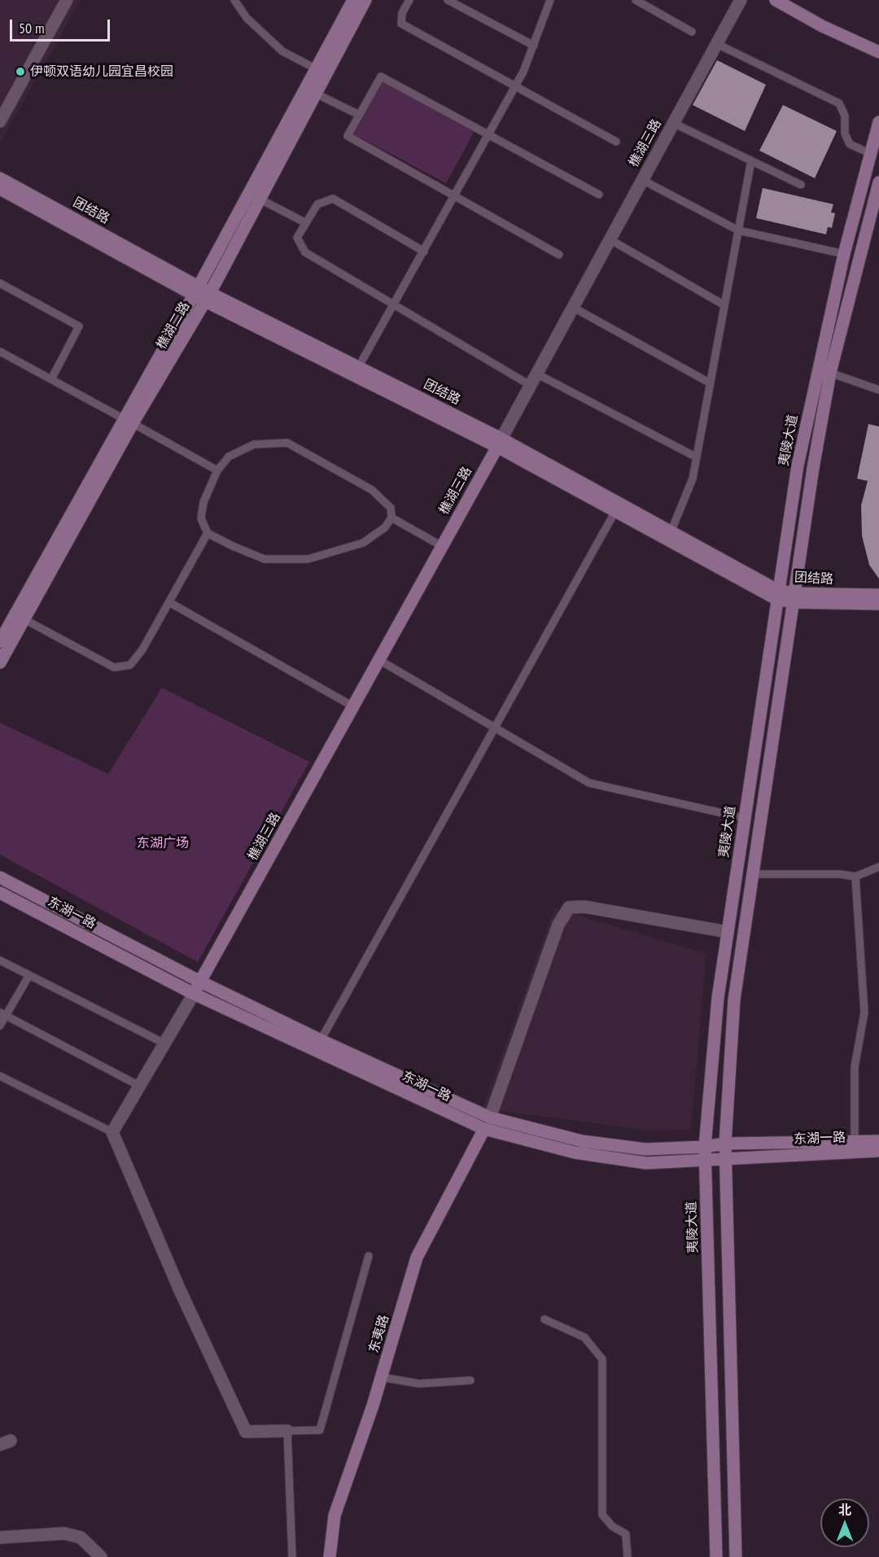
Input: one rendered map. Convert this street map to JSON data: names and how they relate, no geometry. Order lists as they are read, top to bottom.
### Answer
{
  "streets": {
    "main road": [
      "樵湖三路",
      "团结路",
      "樵湖二路",
      "夷陵大道",
      "东湖一路",
      "东夷路"
    ]
  },
  "crossings": [
    ["樵湖三路", "团结路"],
    ["樵湖三路", "东湖一路"],
    ["团结路", "樵湖二路"],
    ["团结路", "夷陵大道"],
    ["夷陵大道", "东湖一路"],
    ["东湖一路", "东夷路"]
  ],
  "parks": ["东湖广场"],
  "places": ["伊顿双语幼儿园宜昌校园"],
  "scale_bar": "50 m",
  "north": "top"
}
